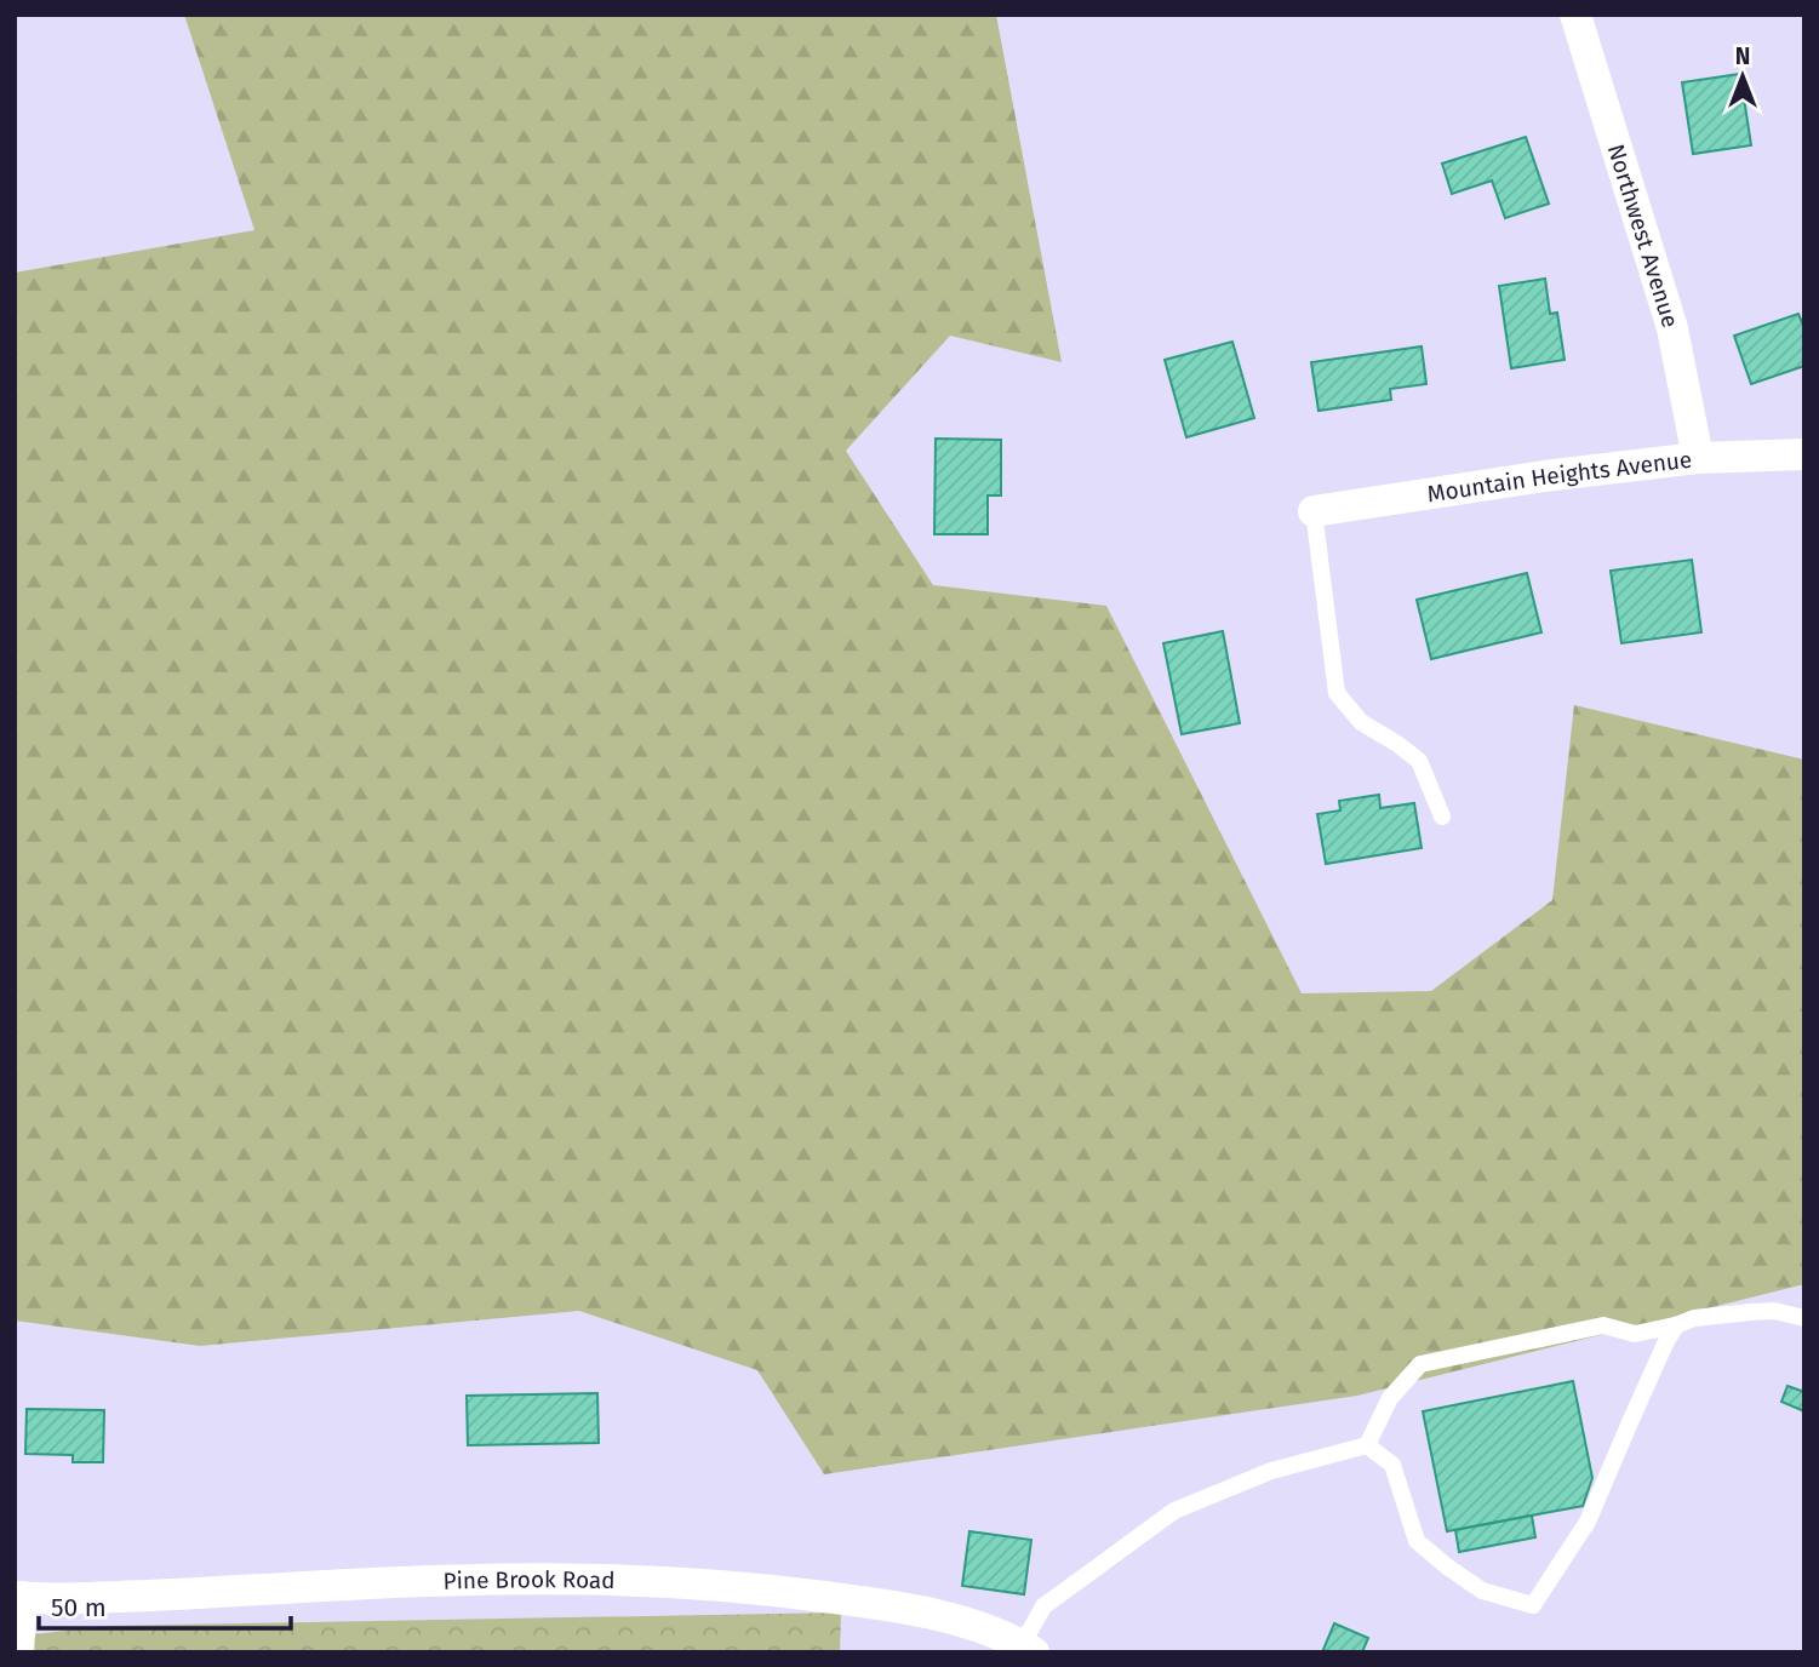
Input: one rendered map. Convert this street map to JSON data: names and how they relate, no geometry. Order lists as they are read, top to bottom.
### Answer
{
  "streets": {
    "street": ["Northwest Avenue", "Mountain Heights Avenue", "Pine Brook Road"]
  },
  "crossings": [
    ["Northwest Avenue", "Mountain Heights Avenue"]
  ],
  "scale_bar": "50 m",
  "north": "top"
}
